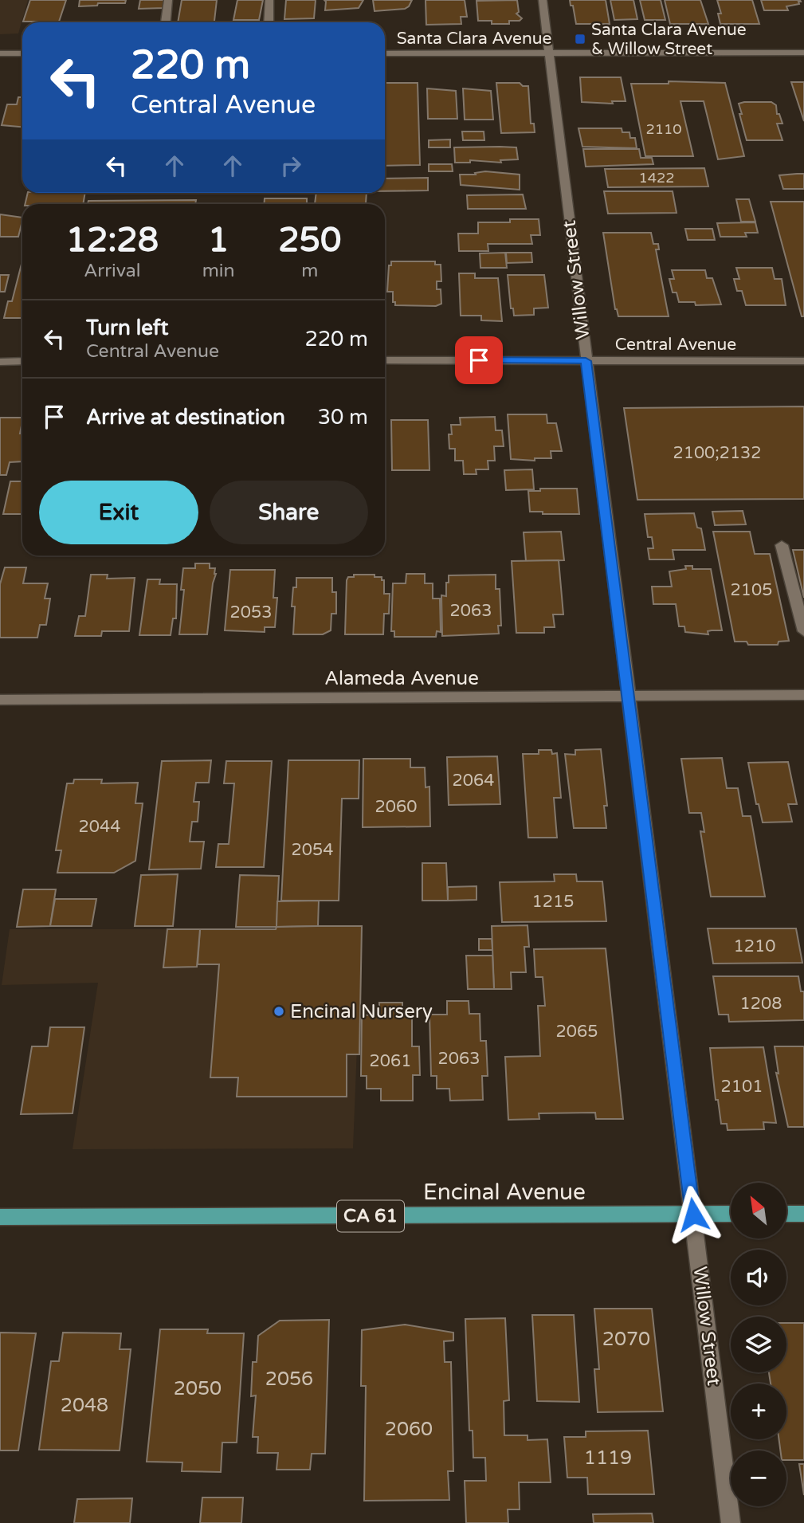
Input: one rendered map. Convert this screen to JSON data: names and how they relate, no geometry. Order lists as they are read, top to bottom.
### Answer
{
  "streets": {
    "main road": ["Encinal Avenue", "CA 61"],
    "street": [
      "Santa Clara Avenue",
      "Willow Street",
      "Central Avenue",
      "Alameda Avenue"
    ]
  },
  "crossings": [
    ["Santa Clara Avenue", "Willow Street"],
    ["Willow Street", "Central Avenue"],
    ["Willow Street", "Alameda Avenue"],
    ["Willow Street", "Encinal Avenue"]
  ],
  "places": {
    "transit": ["Santa Clara Avenue & Willow Street"],
    "other": ["Encinal Nursery"]
  },
  "house_numbers": [
    "2110",
    "1422",
    "2100;2132",
    "2105",
    "2063",
    "2053",
    "2064",
    "2060",
    "2044",
    "2054",
    "1215",
    "1210",
    "1208",
    "2065",
    "2063",
    "2061",
    "2101",
    "2070",
    "2056",
    "2050",
    "2048",
    "2060",
    "1119"
  ],
  "north": "top left",
  "page": {
    "turn": ["220 m", "Central Avenue"],
    "eta": [
      "12:28",
      "Arrival",
      "1",
      "min",
      "250",
      "m"
    ],
    "list": [
      {
        "name": "Turn left",
        "note": "Central Avenue",
        "value": "220 m"
      },
      {
        "name": "Arrive at destination",
        "value": "30 m"
      }
    ],
    "buttons": ["Exit", "Share"],
    "map_buttons": ["+", "−"]
  }
}
